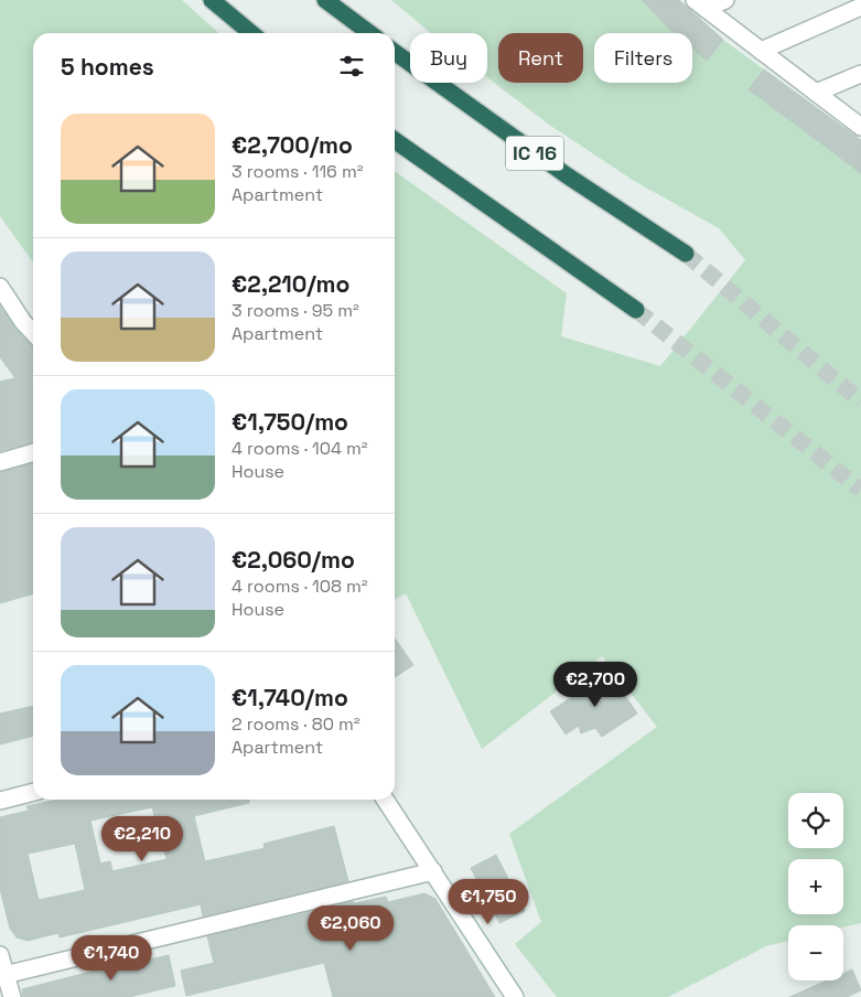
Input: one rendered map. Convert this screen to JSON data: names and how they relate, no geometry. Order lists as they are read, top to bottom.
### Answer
{
  "streets": {
    "highway": ["IC 16"]
  },
  "page": {
    "chip": ["Buy", "Rent", "Filters"],
    "heading": "5 homes",
    "list": [
      {
        "name": "€2,700/mo",
        "note": "3 rooms · 116 m² · Apartment"
      },
      {
        "name": "€2,210/mo",
        "note": "3 rooms · 95 m² · Apartment"
      },
      {
        "name": "€1,750/mo",
        "note": "4 rooms · 104 m² · House"
      },
      {
        "name": "€2,060/mo",
        "note": "4 rooms · 108 m² · House"
      },
      {
        "name": "€1,740/mo",
        "note": "2 rooms · 80 m² · Apartment"
      }
    ],
    "price": [
      "€2,700",
      "€2,210",
      "€1,750",
      "€2,060",
      "€1,740"
    ],
    "map_buttons": ["+", "−"]
  }
}
